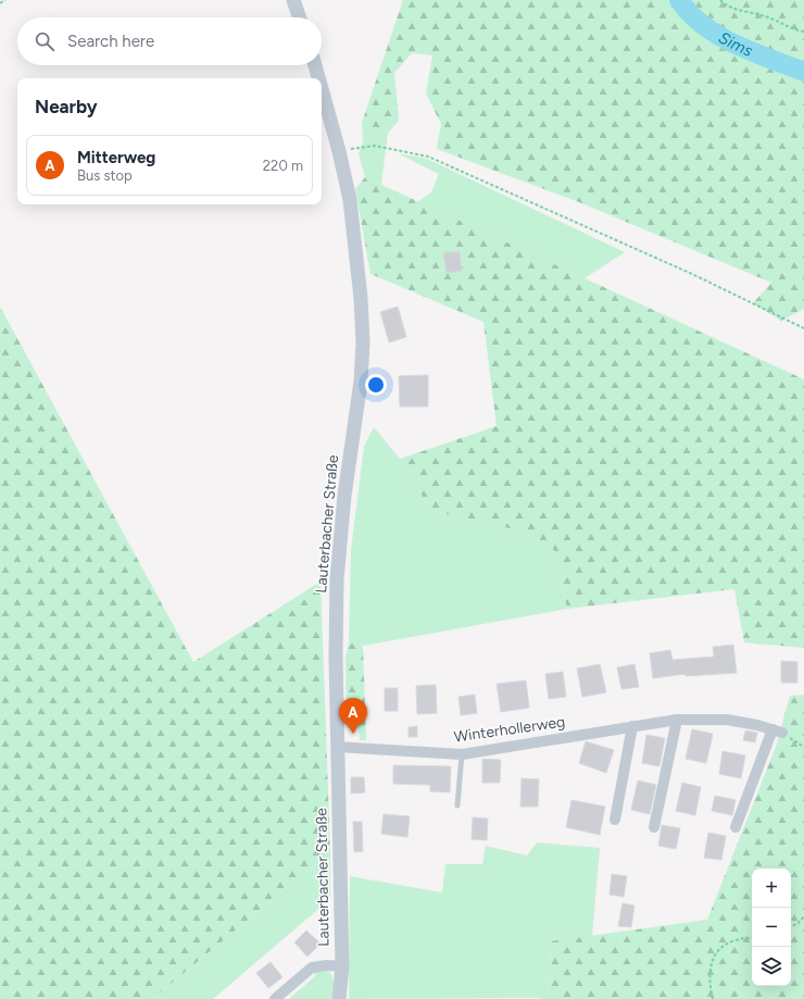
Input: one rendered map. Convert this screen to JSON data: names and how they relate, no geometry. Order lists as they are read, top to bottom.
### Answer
{
  "streets": {
    "street": ["Lauterbacher Straße", "Winterhollerweg"]
  },
  "crossings": [
    ["Lauterbacher Straße", "Winterhollerweg"]
  ],
  "water": ["Sims"],
  "page": {
    "search": "Search here",
    "heading": "Nearby",
    "list": [
      {
        "mark": "A",
        "name": "Mitterweg",
        "note": "Bus stop",
        "value": "220 m"
      }
    ],
    "pins": "A",
    "map_buttons": ["+", "−"]
  }
}
